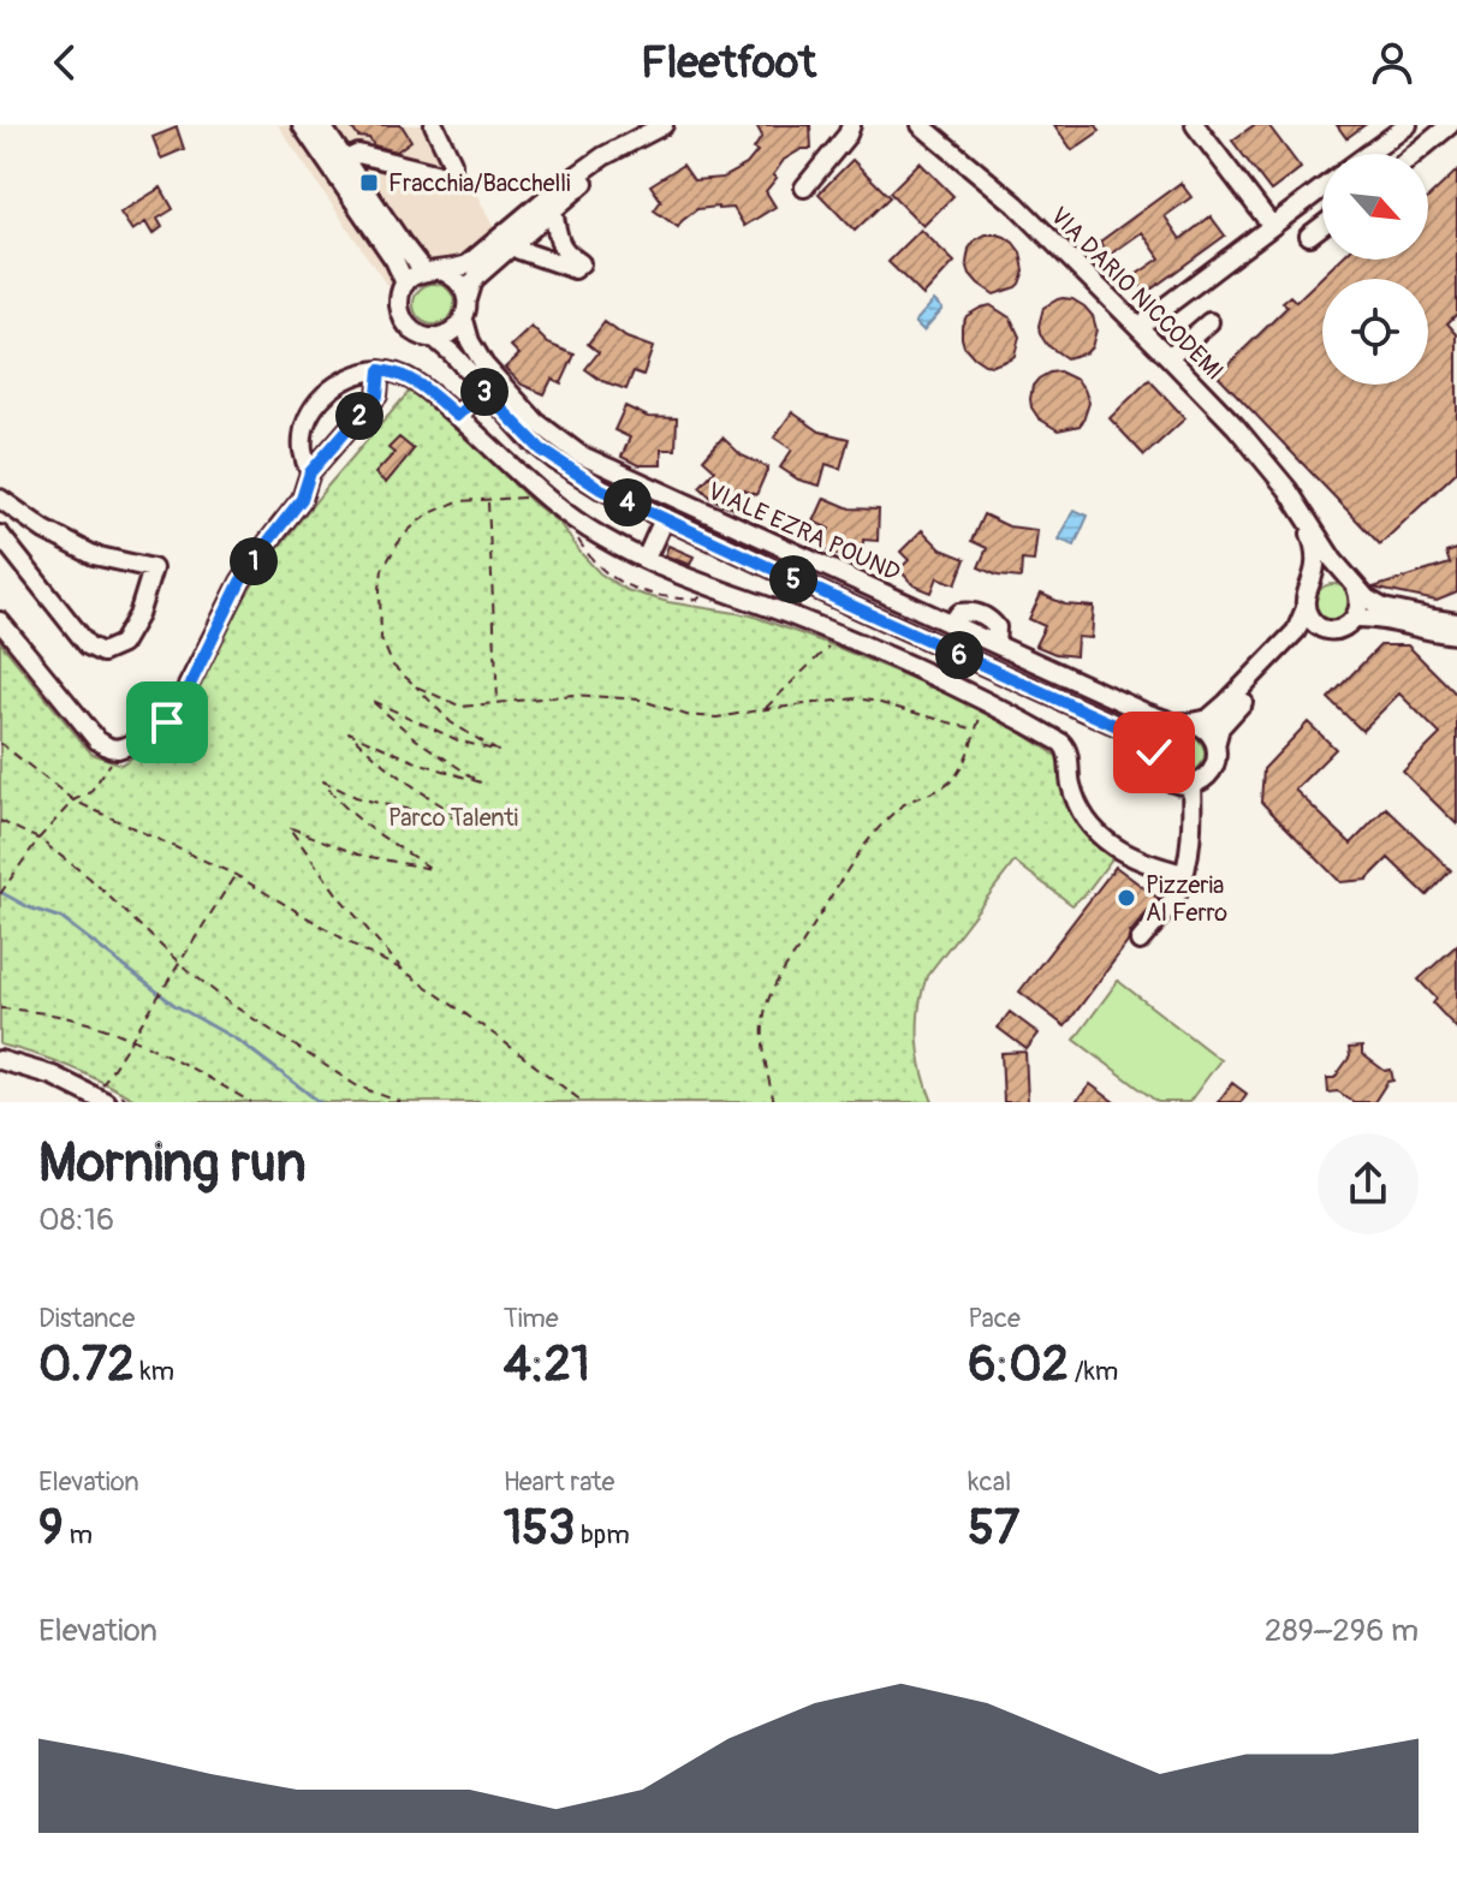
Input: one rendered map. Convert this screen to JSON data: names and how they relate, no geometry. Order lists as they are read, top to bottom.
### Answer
{
  "streets": {
    "street": ["VIA DARIO NICCODEMI", "VIALE EZRA POUND"]
  },
  "parks": ["Parco Talenti"],
  "places": {
    "transit": ["Fracchia/Bacchelli"],
    "other": ["Pizzeria Al Ferro"]
  },
  "north": "bottom right",
  "page": {
    "header": "Fleetfoot",
    "pins": [
      "3",
      "2",
      "4",
      "1",
      "5",
      "6"
    ],
    "heading": ["Morning run", "08:16"],
    "stats": [
      ["Distance", "0.72 km"],
      ["Time", "4:21"],
      ["Pace", "6:02 /km"],
      ["Elevation", "9 m"],
      ["Heart rate", "153 bpm"],
      ["kcal", "57"]
    ],
    "chart": ["Elevation", "289–296 m"]
  }
}
